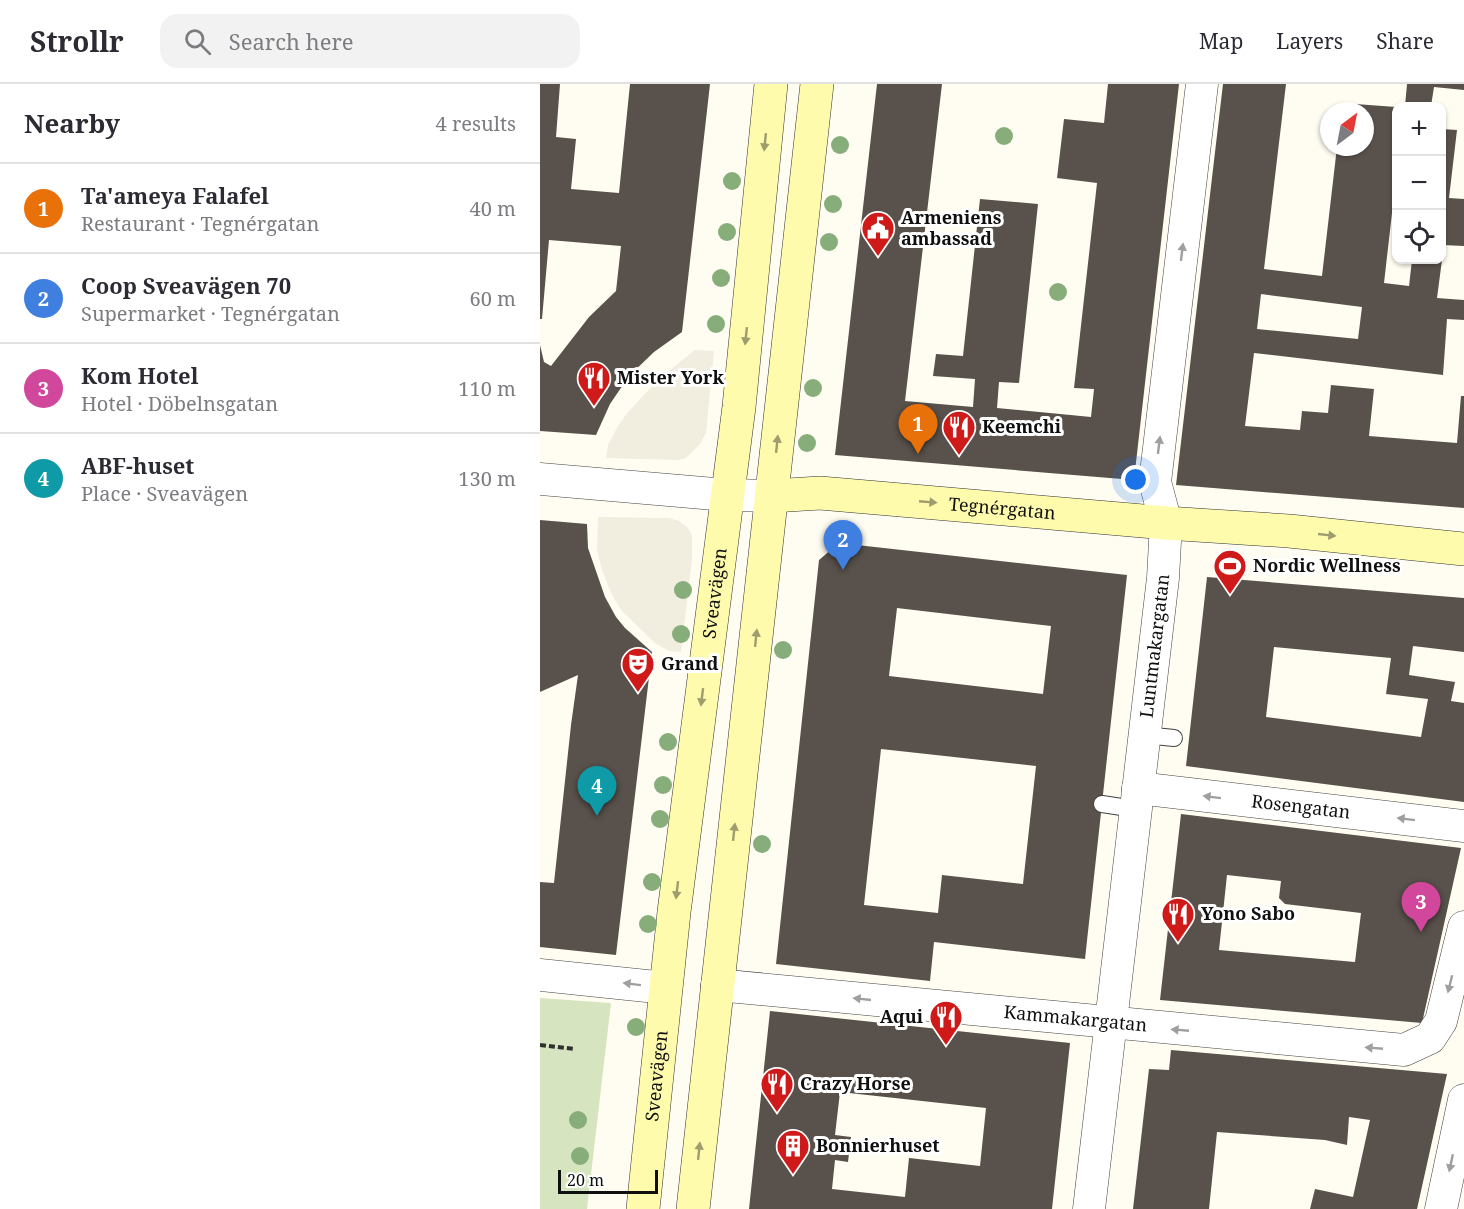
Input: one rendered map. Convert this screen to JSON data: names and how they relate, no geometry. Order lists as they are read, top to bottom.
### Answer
{
  "streets": {
    "main road": ["Tegnérgatan", "Sveavägen"],
    "street": ["Luntmakargatan", "Rosengatan", "Kammakargatan"]
  },
  "crossings": [
    ["Tegnérgatan", "Sveavägen"],
    ["Tegnérgatan", "Luntmakargatan"],
    ["Luntmakargatan", "Rosengatan"],
    ["Luntmakargatan", "Kammakargatan"]
  ],
  "one_way": [
    "Tegnérgatan",
    "Luntmakargatan",
    "Rosengatan",
    "Kammakargatan"
  ],
  "places": {
    "public building": ["Armeniens ambassad"],
    "restaurant": [
      "Mister York",
      "Keemchi",
      "Yono Sabo",
      "Aqui",
      "Crazy Horse"
    ],
    "sports": ["Nordic Wellness"],
    "theatre": ["Grand"],
    "building": ["Bonnierhuset"]
  },
  "scale_bar": "20 m",
  "north": "top right",
  "page": {
    "header": "Strollr",
    "search": "Search here",
    "nav": ["Map", "Layers", "Share"],
    "heading": ["Nearby", "4 results"],
    "map_buttons": ["+", "−"],
    "list": [
      {
        "mark": "1",
        "name": "Ta'ameya Falafel",
        "note": "Restaurant · Tegnérgatan",
        "value": "40 m"
      },
      {
        "mark": "2",
        "name": "Coop Sveavägen 70",
        "note": "Supermarket · Tegnérgatan",
        "value": "60 m"
      },
      {
        "mark": "3",
        "name": "Kom Hotel",
        "note": "Hotel · Döbelnsgatan",
        "value": "110 m"
      },
      {
        "mark": "4",
        "name": "ABF-huset",
        "note": "Place · Sveavägen",
        "value": "130 m"
      }
    ],
    "pins": [
      "1",
      "2",
      "4",
      "3"
    ],
    "scale": "20 m"
  }
}
